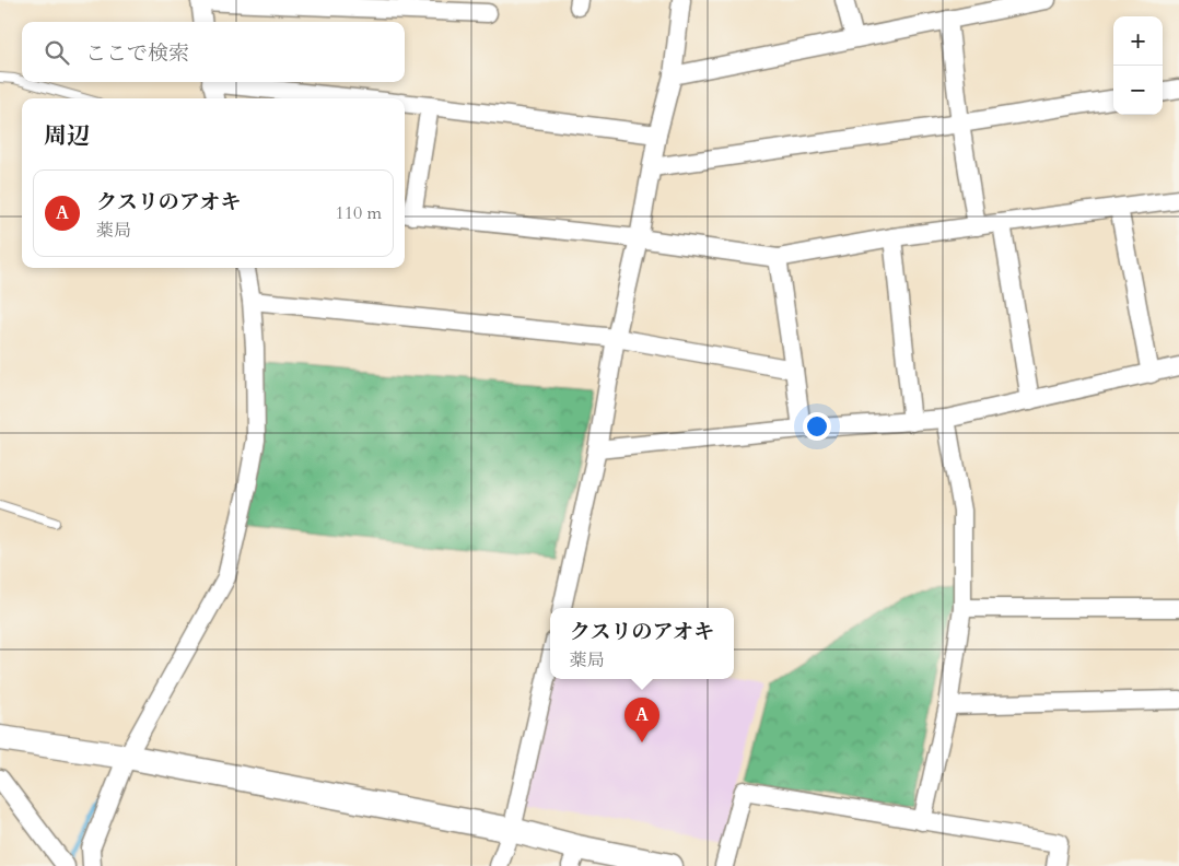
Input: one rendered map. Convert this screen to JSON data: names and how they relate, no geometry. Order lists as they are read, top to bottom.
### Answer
{
  "page": {
    "map_buttons": ["+", "−"],
    "search": "ここで検索",
    "heading": "周辺",
    "list": [
      {
        "mark": "A",
        "name": "クスリのアオキ",
        "note": "薬局",
        "value": "110 m"
      }
    ],
    "popup": ["クスリのアオキ", "薬局"],
    "pins": "A"
  }
}
